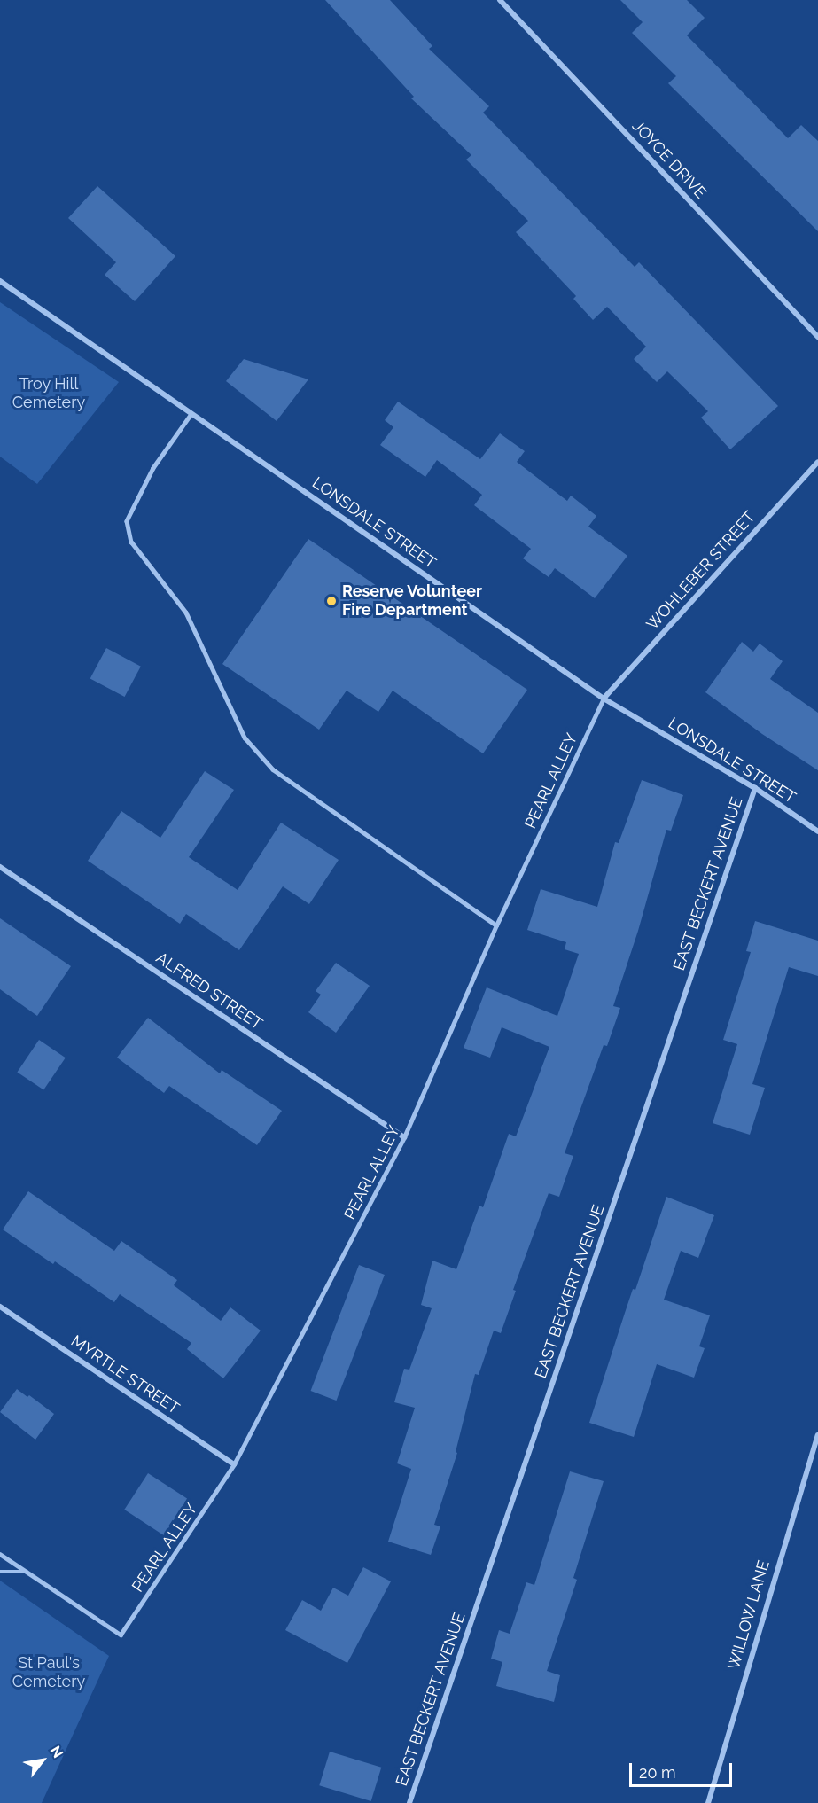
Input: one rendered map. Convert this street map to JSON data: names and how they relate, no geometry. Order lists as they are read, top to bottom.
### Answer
{
  "streets": {
    "street": [
      "JOYCE DRIVE",
      "LONSDALE STREET",
      "WOHLEBER STREET",
      "EAST BECKERT AVENUE",
      "ALFRED STREET",
      "MYRTLE STREET",
      "WILLOW LANE"
    ],
    "lane": ["PEARL ALLEY"]
  },
  "crossings": [
    ["LONSDALE STREET", "WOHLEBER STREET"],
    ["LONSDALE STREET", "PEARL ALLEY"],
    ["LONSDALE STREET", "EAST BECKERT AVENUE"],
    ["WOHLEBER STREET", "PEARL ALLEY"],
    ["PEARL ALLEY", "ALFRED STREET"],
    ["PEARL ALLEY", "MYRTLE STREET"]
  ],
  "parks": ["Troy Hill Cemetery", "St Paul's Cemetery"],
  "places": ["Reserve Volunteer Fire Department"],
  "scale_bar": "20 m",
  "north": "top right"
}
